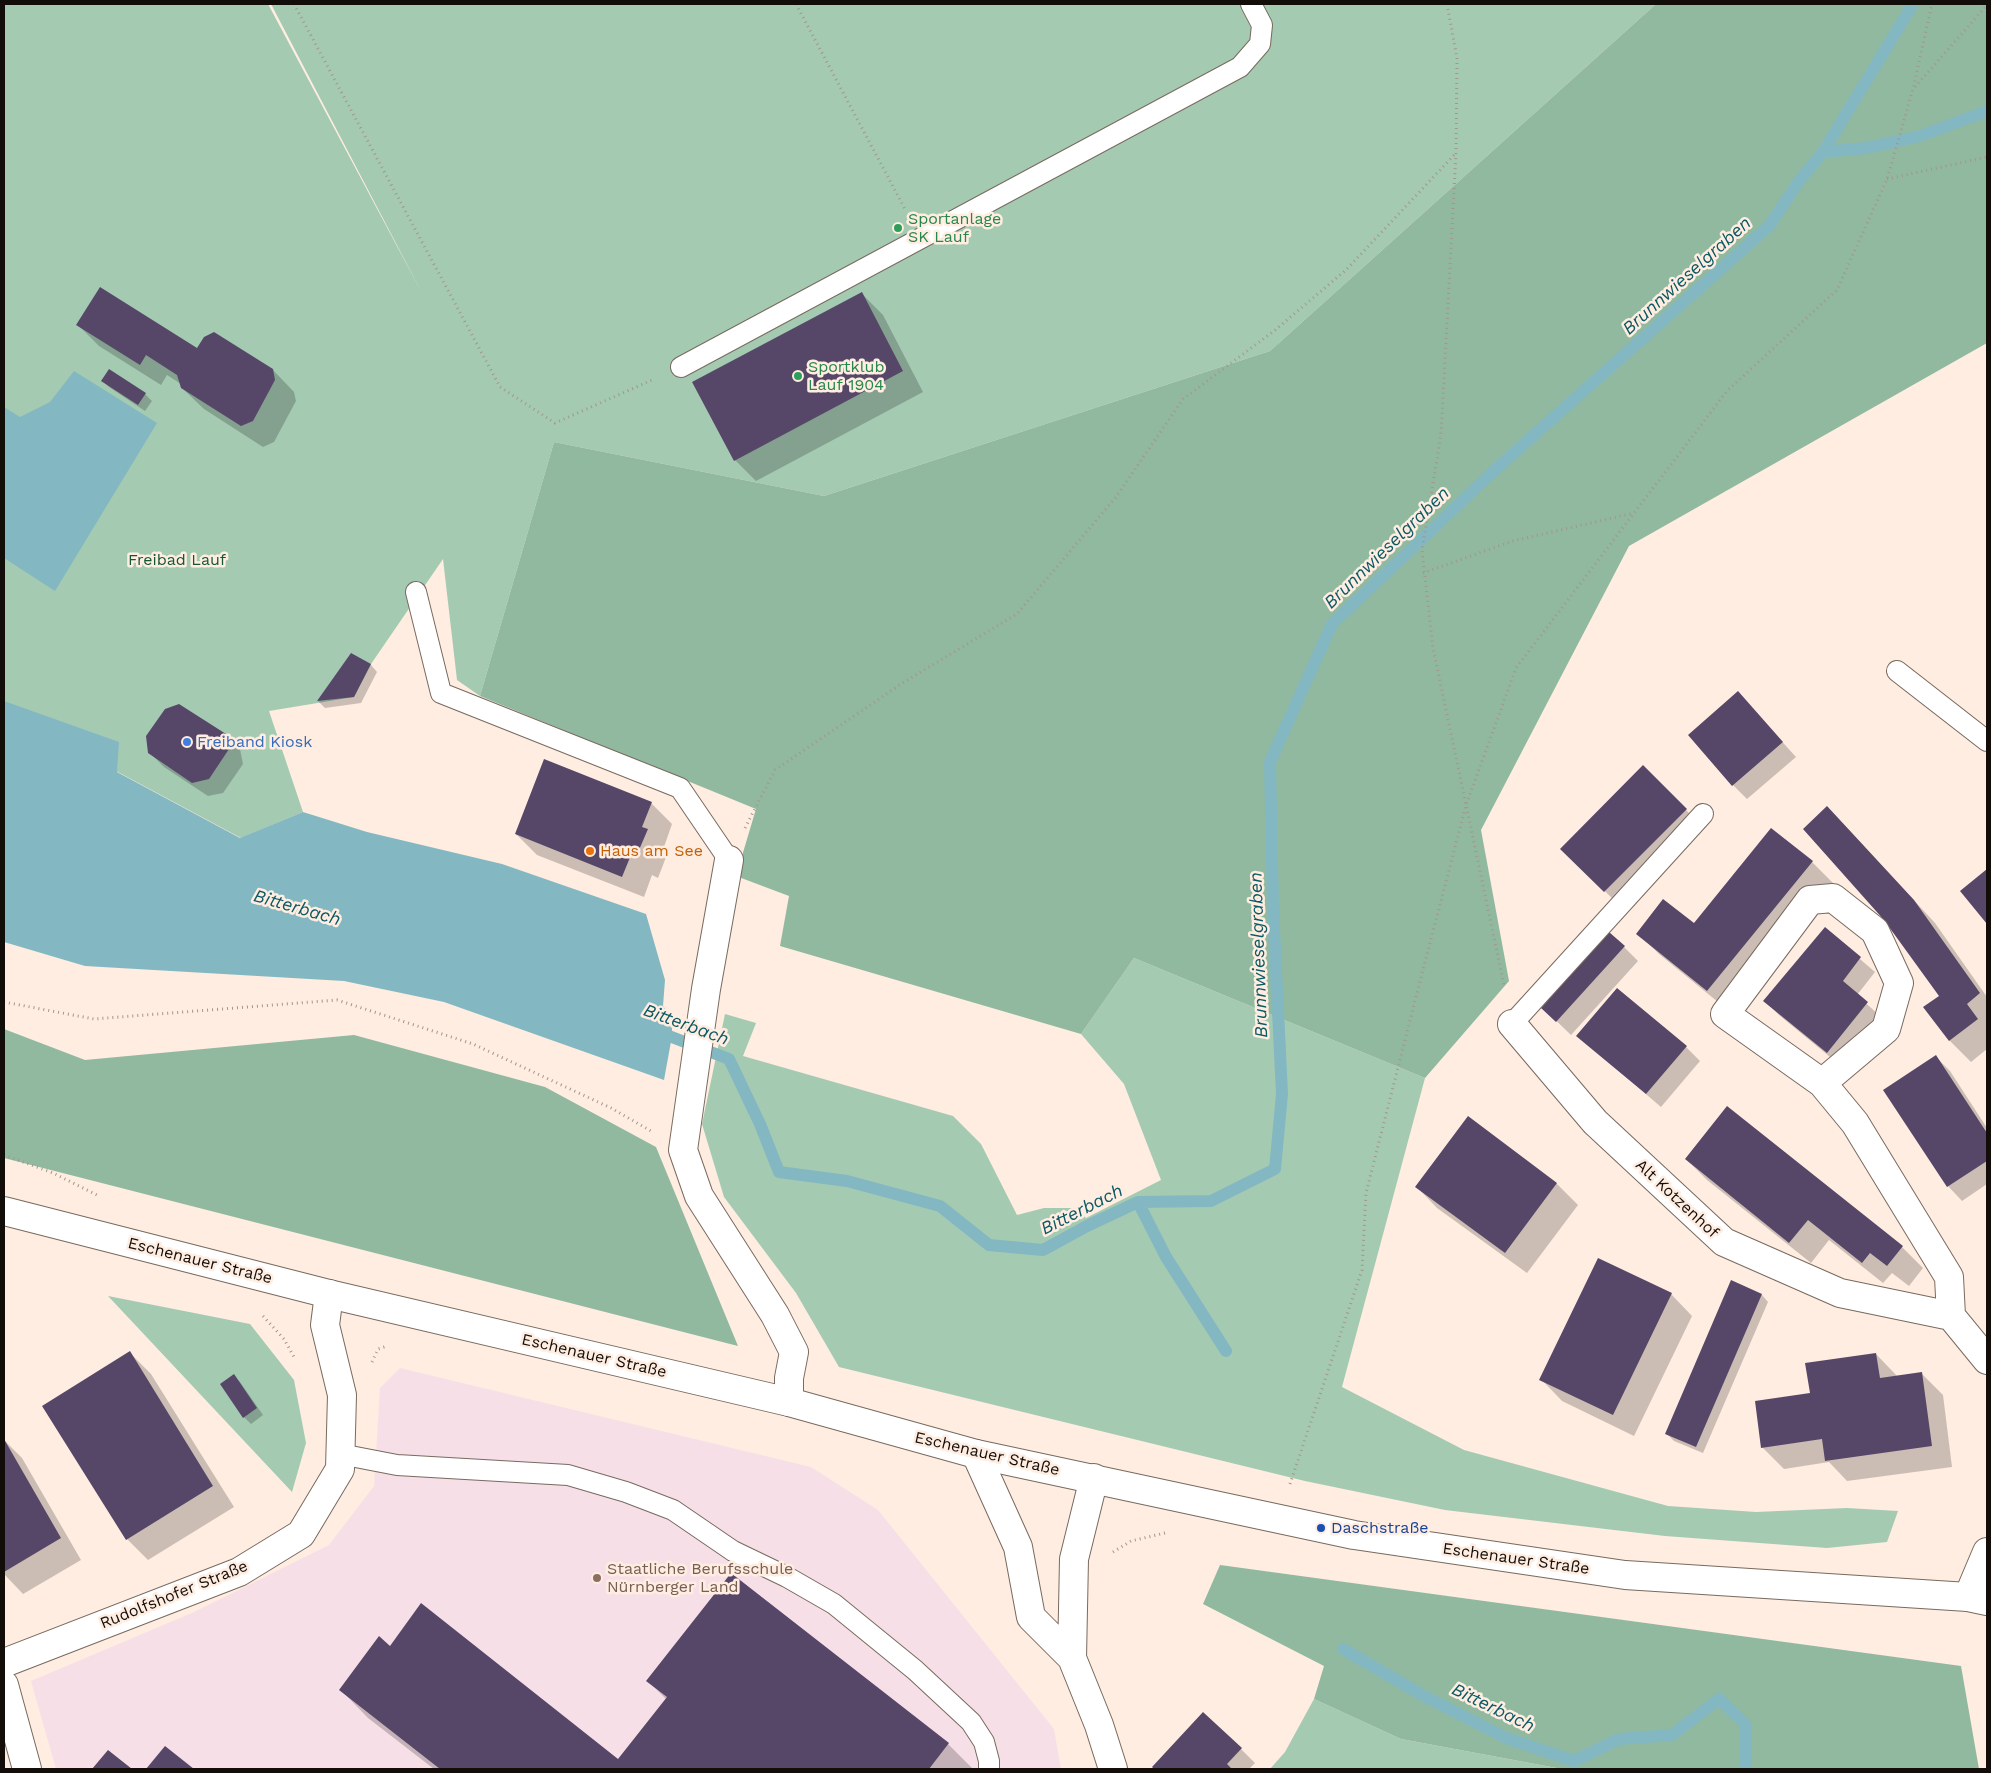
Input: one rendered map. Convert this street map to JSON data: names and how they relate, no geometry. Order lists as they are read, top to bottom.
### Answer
{
  "streets": {
    "street": ["Alt Kotzenhof", "Eschenauer Straße", "Rudolfshofer Straße"]
  },
  "crossings": [
    ["Eschenauer Straße", "Rudolfshofer Straße"]
  ],
  "water": ["Brunnwieselgraben", "Bitterbach"],
  "parks": ["Freibad Lauf"],
  "places": [
    "Sportanlage SK Lauf",
    "Sportklub Lauf 1904",
    "Freiband Kiosk",
    "Haus am See",
    "Daschstraße",
    "Staatliche Berufsschule Nürnberger Land"
  ]
}
